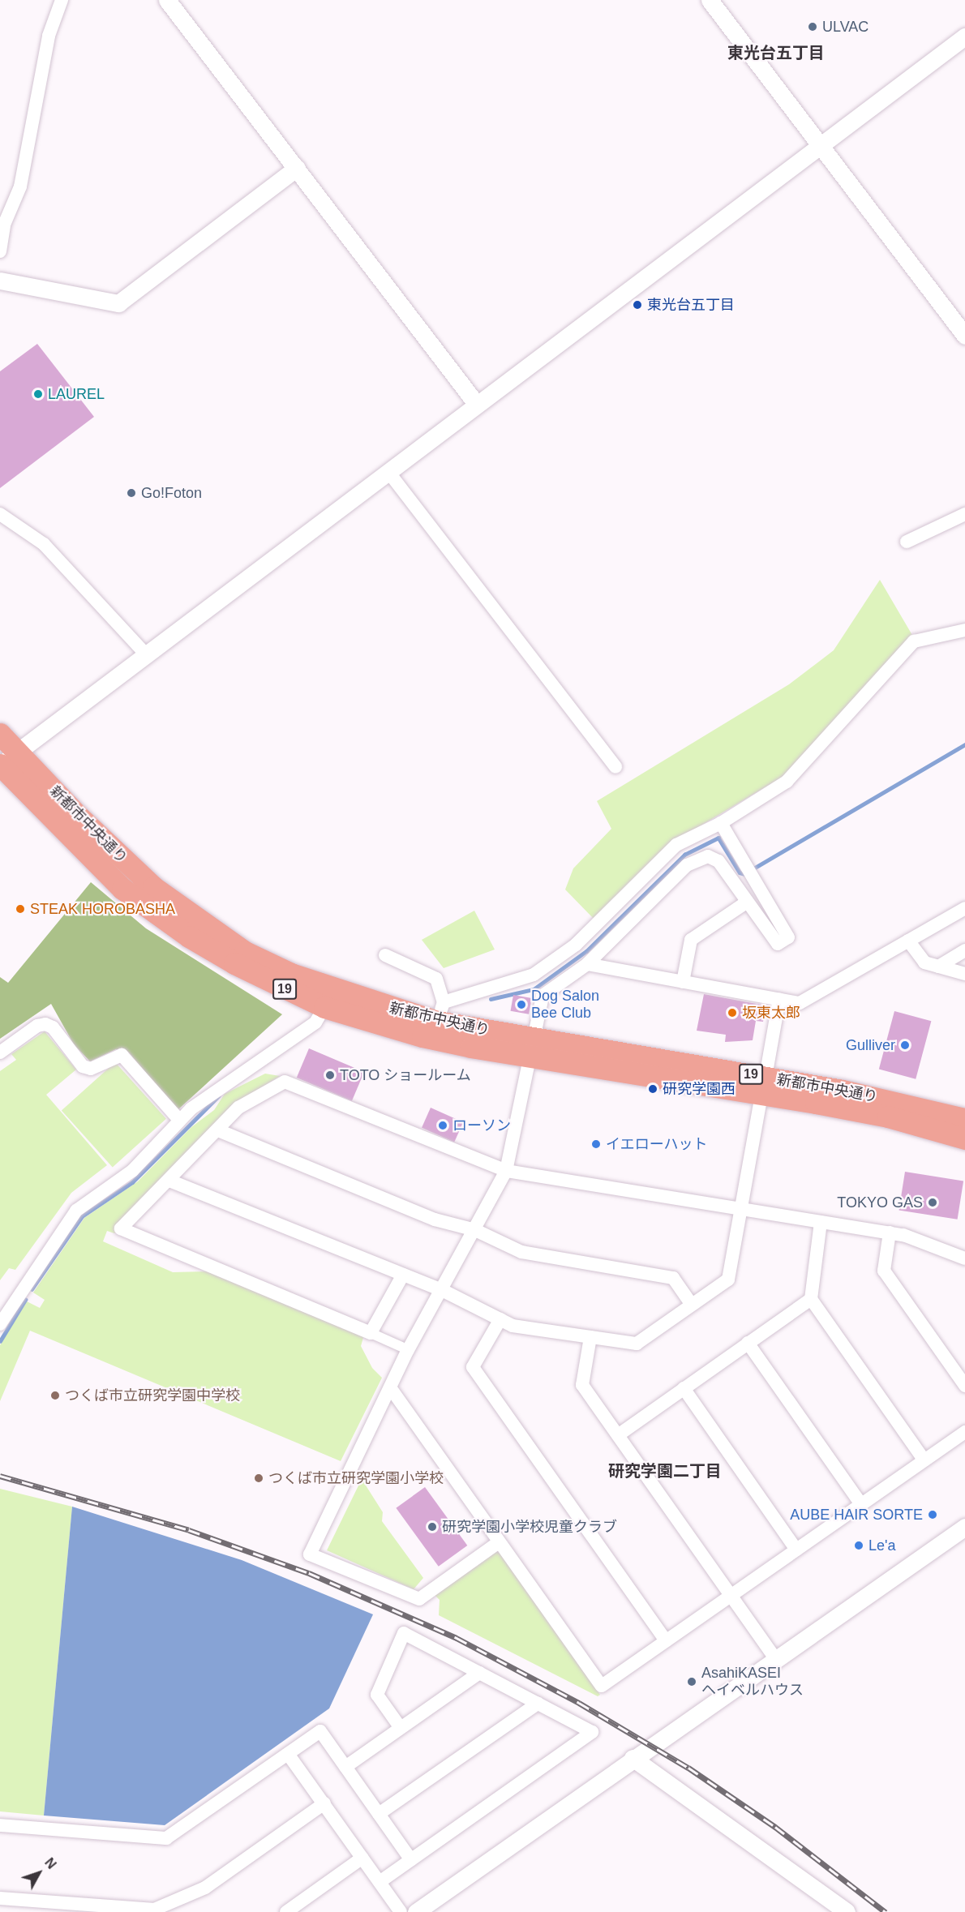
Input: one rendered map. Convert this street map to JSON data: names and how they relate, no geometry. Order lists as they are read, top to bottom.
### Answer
{
  "streets": {
    "main road": ["新都市中央通り", "19"]
  },
  "districts": ["東光台五丁目", "研究学園二丁目"],
  "places": [
    "ULVAC",
    "東光台五丁目",
    "LAUREL",
    "Go!Foton",
    "STEAK HOROBASHA",
    "Dog Salon Bee Club",
    "坂東太郎",
    "Gulliver",
    "TOTO ショールーム",
    "研究学園西",
    "ローソン",
    "イエローハット",
    "TOKYO GAS",
    "つくば市立研究学園中学校",
    "つくば市立研究学園小学校",
    "AUBE HAIR SORTE",
    "研究学園小学校児童クラブ",
    "Le'a",
    "AsahiKASEI ヘイベルハウス"
  ],
  "north": "top right"
}
